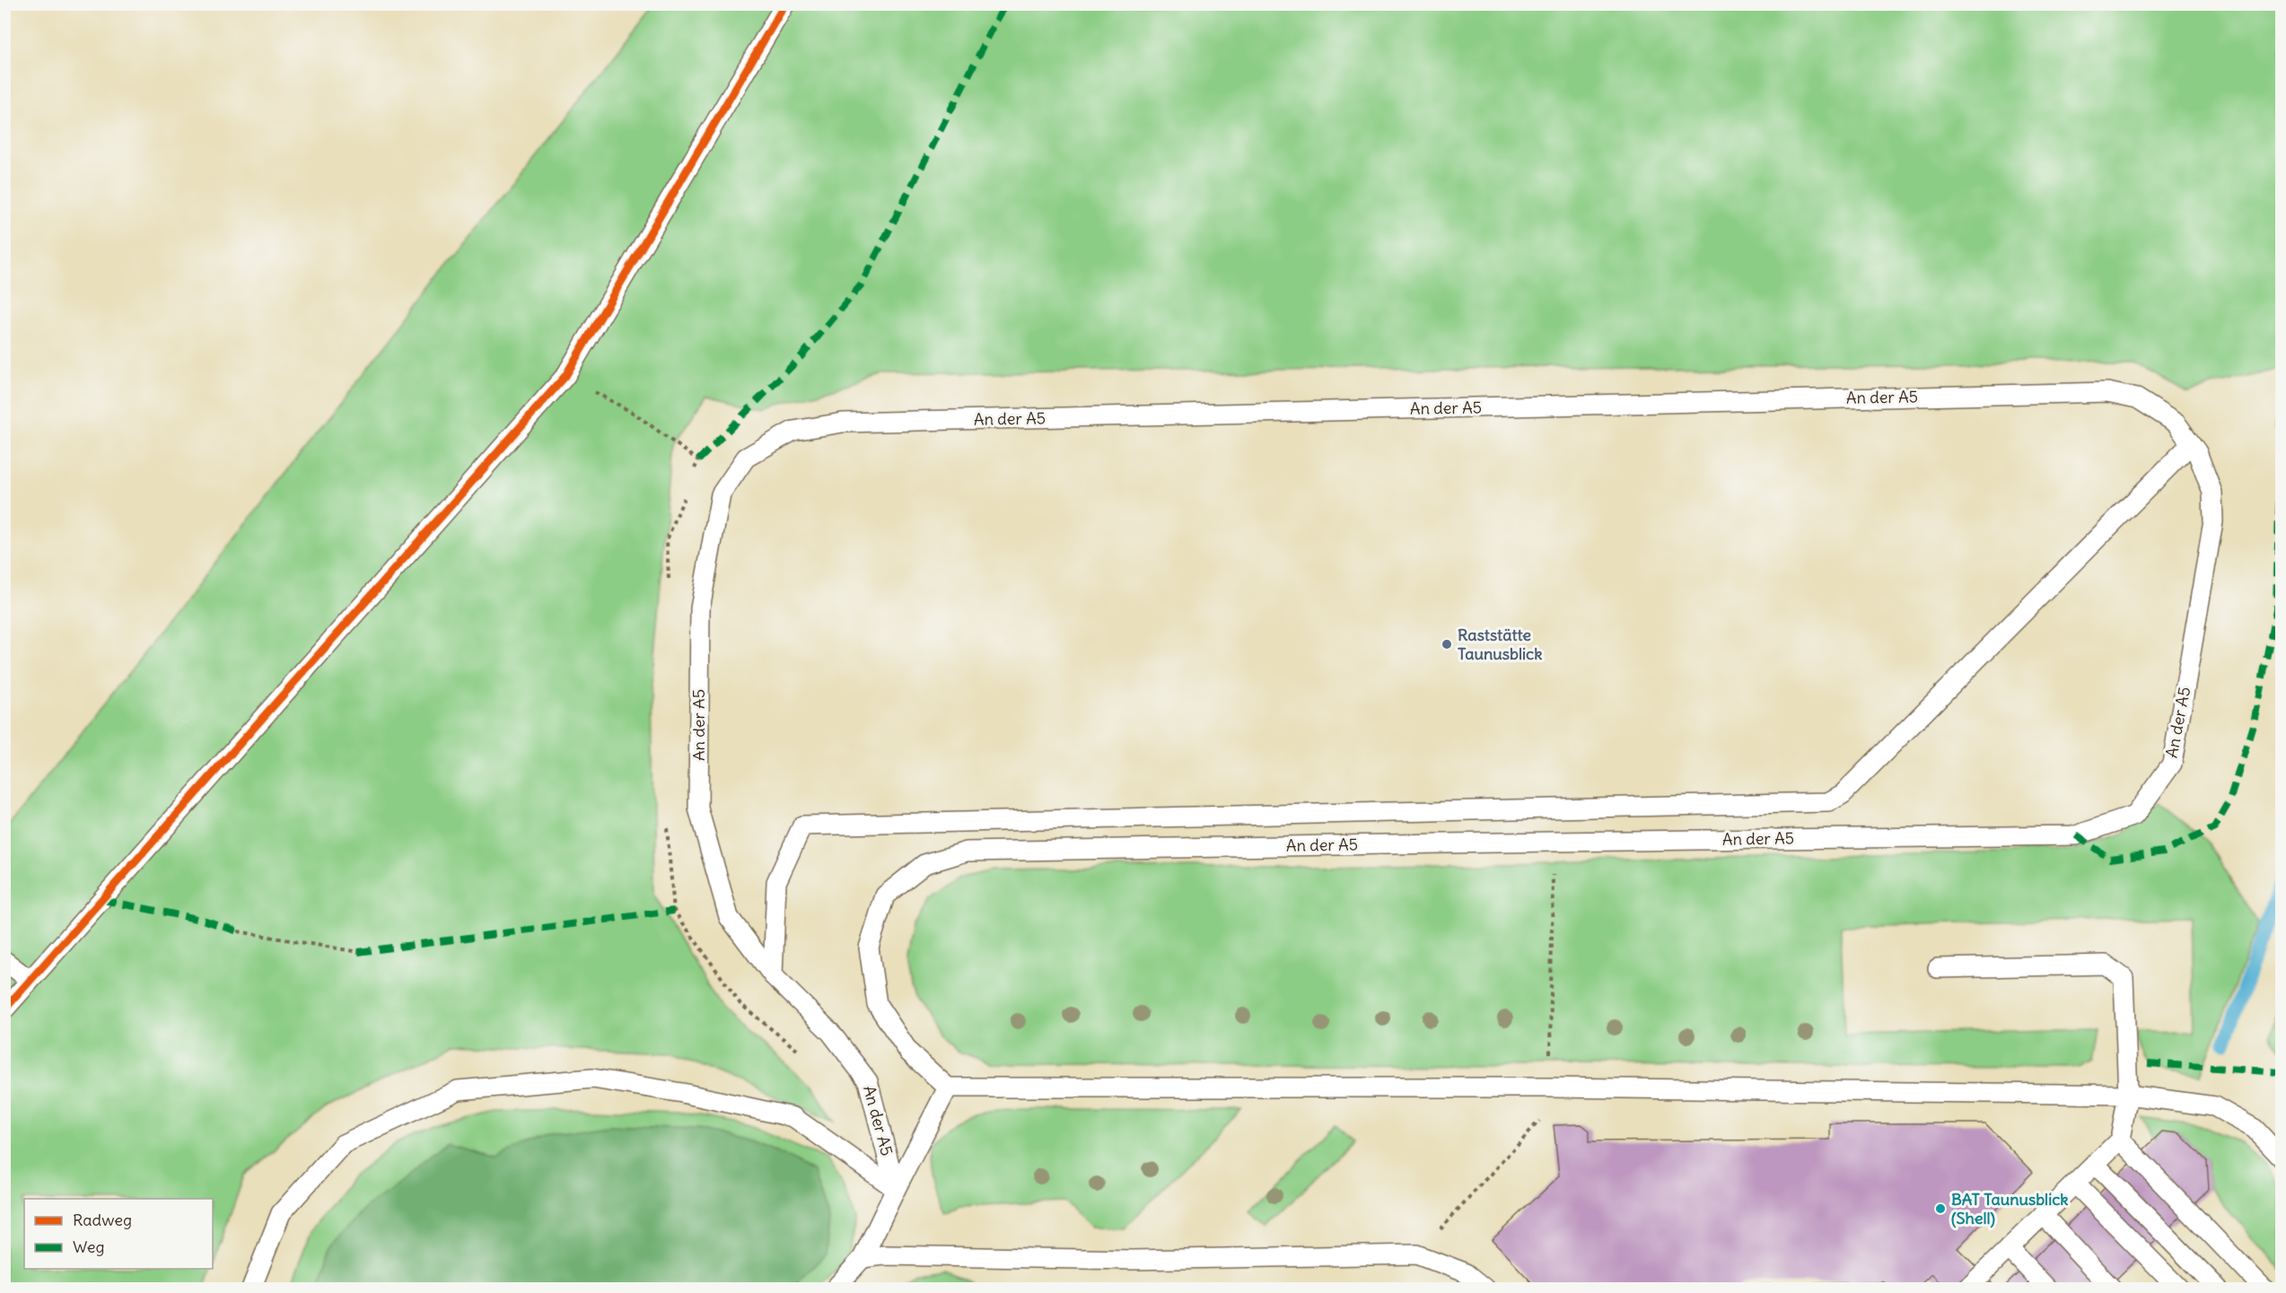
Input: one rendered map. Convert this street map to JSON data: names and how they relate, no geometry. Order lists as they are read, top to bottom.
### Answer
{
  "streets": {
    "lane": ["An der A5"]
  },
  "places": ["Raststätte Taunusblick", "BAT Taunusblick (Shell)"],
  "legend": ["Radweg", "Weg"]
}
